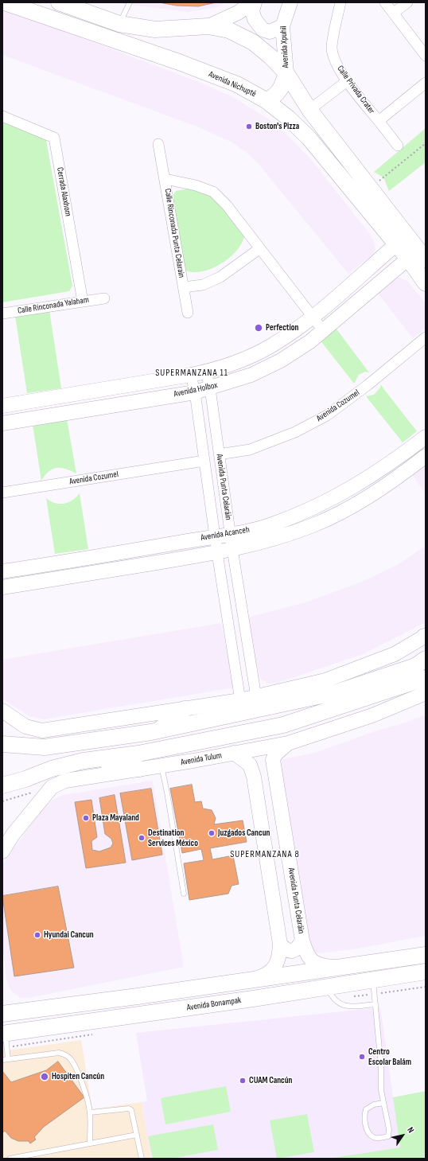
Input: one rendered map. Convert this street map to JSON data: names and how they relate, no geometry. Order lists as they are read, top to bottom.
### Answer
{
  "streets": {
    "main road": ["Avenida Nichupté", "Avenida Tulum", "Avenida Bonampak"],
    "street": [
      "Avenida Xpuhil",
      "Calle Privada Crater",
      "Cerrada Alaxhom",
      "Calle Rinconada Punta Celarain",
      "Calle Rinconada Yalaham",
      "Avenida Holbox",
      "Avenida Cozumel",
      "Avenida Punta Celaráin",
      "Avenida Acanceh"
    ]
  },
  "crossings": [
    ["Avenida Nichupté", "Avenida Holbox"],
    ["Cerrada Alaxhom", "Calle Rinconada Yalaham"],
    ["Calle Rinconada Punta Celarain", "Avenida Holbox"],
    ["Avenida Holbox", "Avenida Punta Celaráin"],
    ["Avenida Cozumel", "Avenida Punta Celaráin"],
    ["Avenida Punta Celaráin", "Avenida Acanceh"],
    ["Avenida Punta Celaráin", "Avenida Tulum"]
  ],
  "districts": ["SUPERMANZANA 11", "SUPERMANZANA 8"],
  "places": [
    "Boston's Pizza",
    "Perfection",
    "Plaza Mayaland",
    "Juzgados Cancun",
    "Destination Services México",
    "Hyundai Cancun",
    "Centro Escolar Balám",
    "Hospiten Cancún",
    "CUAM Cancún"
  ],
  "north": "top right"
}
